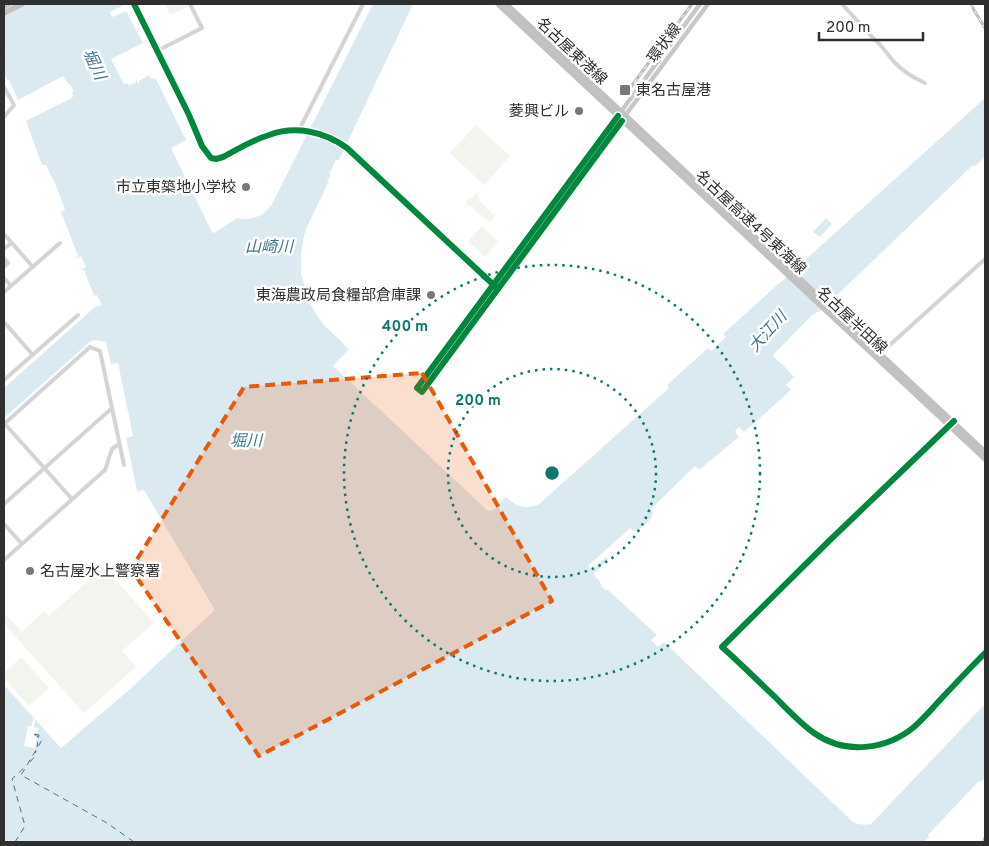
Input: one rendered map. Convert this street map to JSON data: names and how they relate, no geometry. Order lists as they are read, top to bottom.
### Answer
{
  "streets": {
    "highway": ["名古屋高速4号東海線"],
    "main road": ["環状線", "名古屋東港線", "名古屋半田線"]
  },
  "crossings": [
    ["環状線", "名古屋東港線"],
    ["環状線", "名古屋半田線"],
    ["名古屋東港線", "名古屋高速4号東海線"],
    ["名古屋東港線", "名古屋半田線"],
    ["名古屋高速4号東海線", "名古屋半田線"]
  ],
  "water": ["堀川", "山崎川", "大江川"],
  "places": {
    "transit": ["東名古屋港"],
    "other": [
      "菱興ビル",
      "市立東築地小学校",
      "東海農政局食糧部倉庫課",
      "名古屋水上警察署"
    ]
  },
  "scale_bar": "200 m",
  "rings": ["400 m", "200 m"]
}
